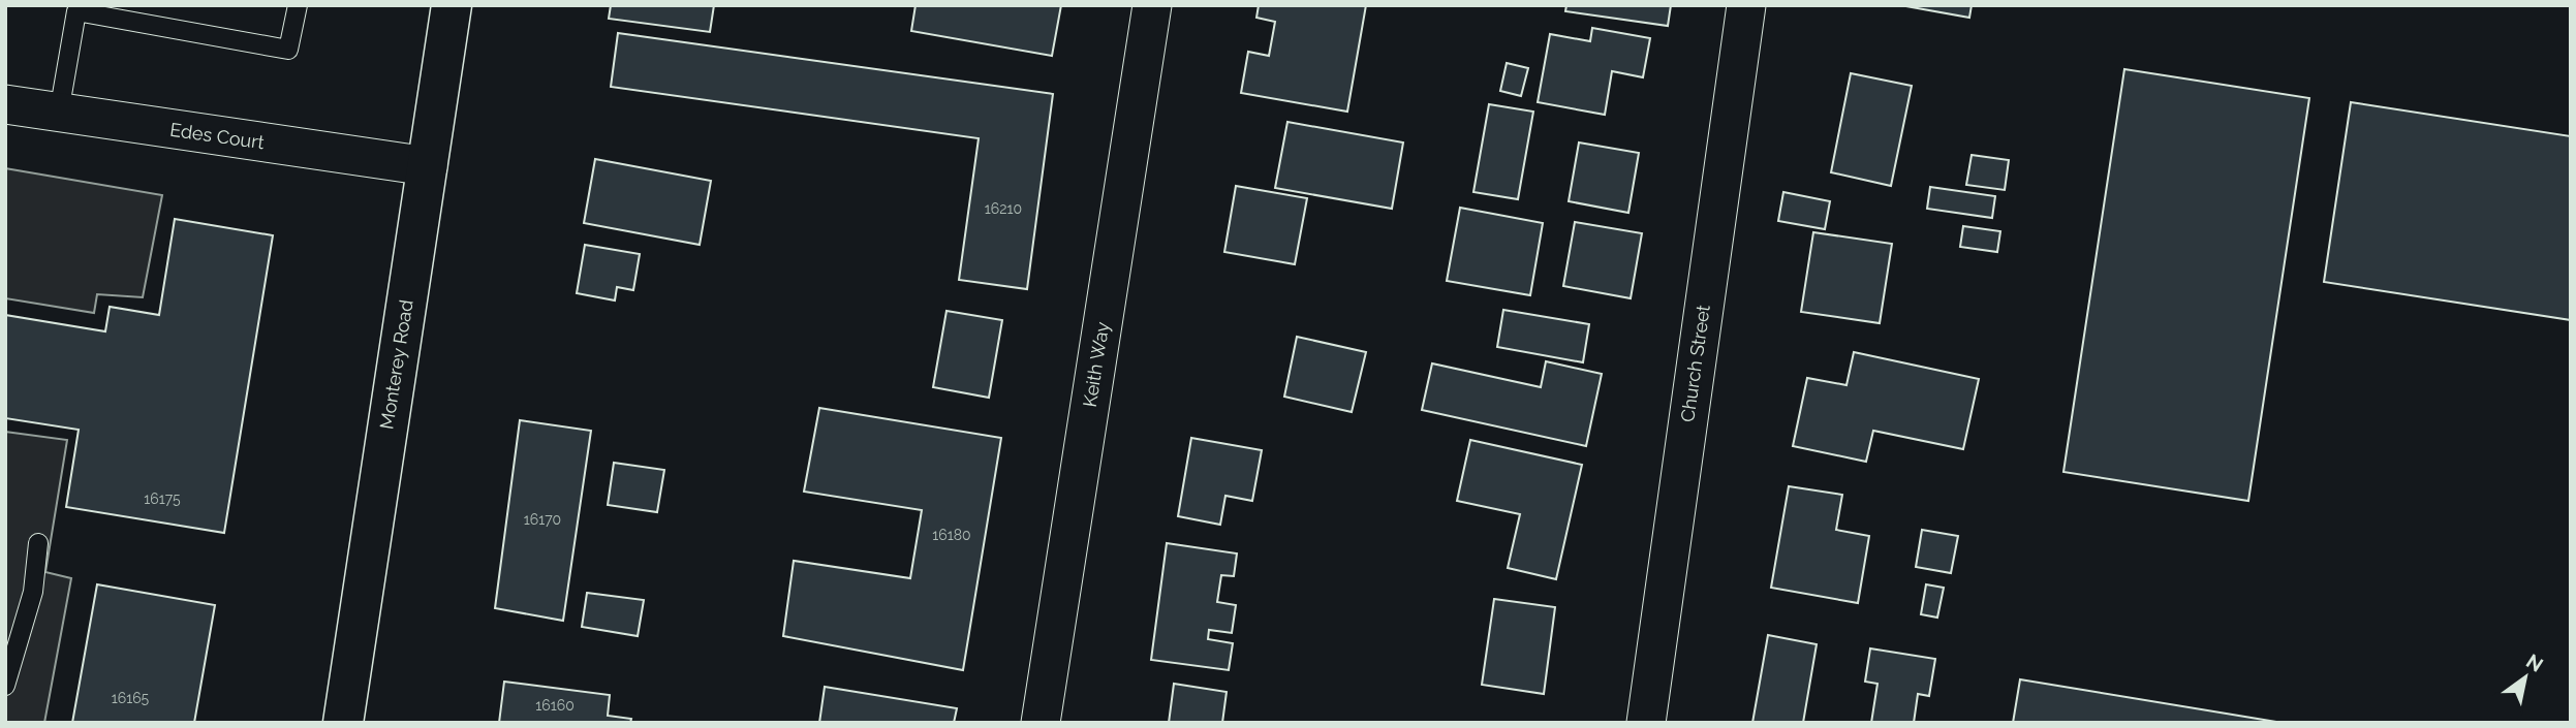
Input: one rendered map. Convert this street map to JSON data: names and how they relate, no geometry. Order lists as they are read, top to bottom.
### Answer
{
  "streets": {
    "main road": ["Monterey Road"],
    "street": ["Edes Court", "Church Street", "Keith Way"]
  },
  "crossings": [
    ["Edes Court", "Monterey Road"]
  ],
  "house_numbers": [
    "16210",
    "16175",
    "16170",
    "16180",
    "16165",
    "16160"
  ],
  "north": "top right"
}
